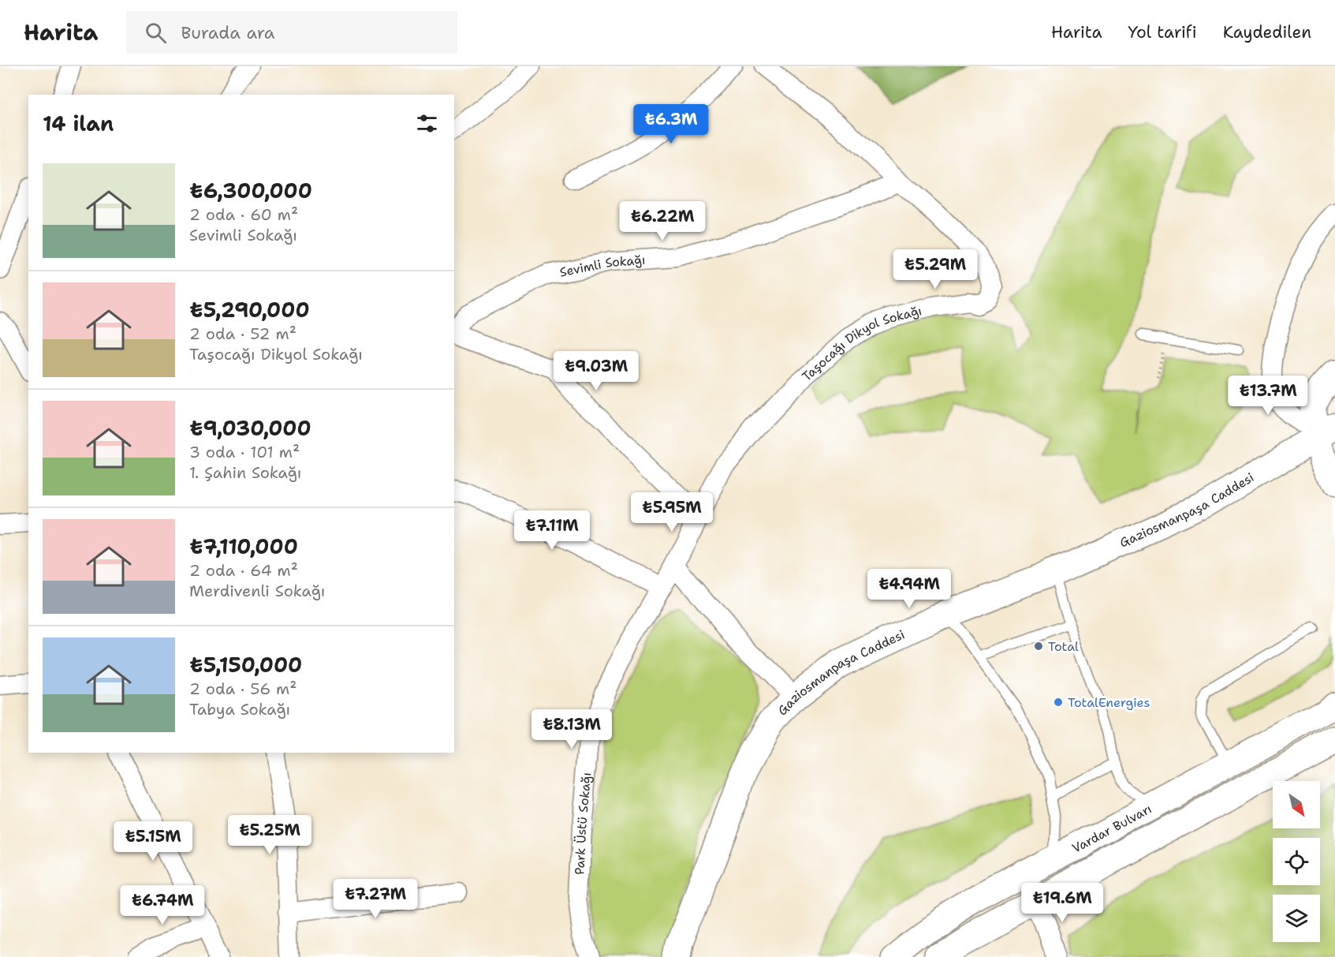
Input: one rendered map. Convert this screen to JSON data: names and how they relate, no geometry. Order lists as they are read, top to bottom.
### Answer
{
  "streets": {
    "main road": ["Gaziosmanpaşa Caddesi", "Vardar Bulvarı"],
    "street": ["Sevimli Sokağı", "Taşocağı Dikyol Sokağı", "Park Üstü Sokağı"]
  },
  "crossings": [
    ["Sevimli Sokağı", "Taşocağı Dikyol Sokağı"],
    ["Taşocağı Dikyol Sokağı", "Park Üstü Sokağı"]
  ],
  "places": ["Total", "TotalEnergies"],
  "north": "bottom right",
  "page": {
    "header": "Harita",
    "search": "Burada ara",
    "nav": ["Harita", "Yol tarifi", "Kaydedilen"],
    "heading": "14 ilan",
    "price": [
      "₺6.3M",
      "₺6.22M",
      "₺5.29M",
      "₺9.03M",
      "₺13.7M",
      "₺5.95M",
      "₺7.11M",
      "₺4.94M",
      "₺8.13M",
      "₺5.25M",
      "₺5.15M",
      "₺7.27M",
      "₺19.6M",
      "₺6.74M"
    ],
    "list": [
      {
        "name": "₺6,300,000",
        "note": "2 oda · 60 m² · Sevimli Sokağı"
      },
      {
        "name": "₺5,290,000",
        "note": "2 oda · 52 m² · Taşocağı Dikyol Sokağı"
      },
      {
        "name": "₺9,030,000",
        "note": "3 oda · 101 m² · 1. Şahin Sokağı"
      },
      {
        "name": "₺7,110,000",
        "note": "2 oda · 64 m² · Merdivenli Sokağı"
      },
      {
        "name": "₺5,150,000",
        "note": "2 oda · 56 m² · Tabya Sokağı"
      }
    ]
  }
}
